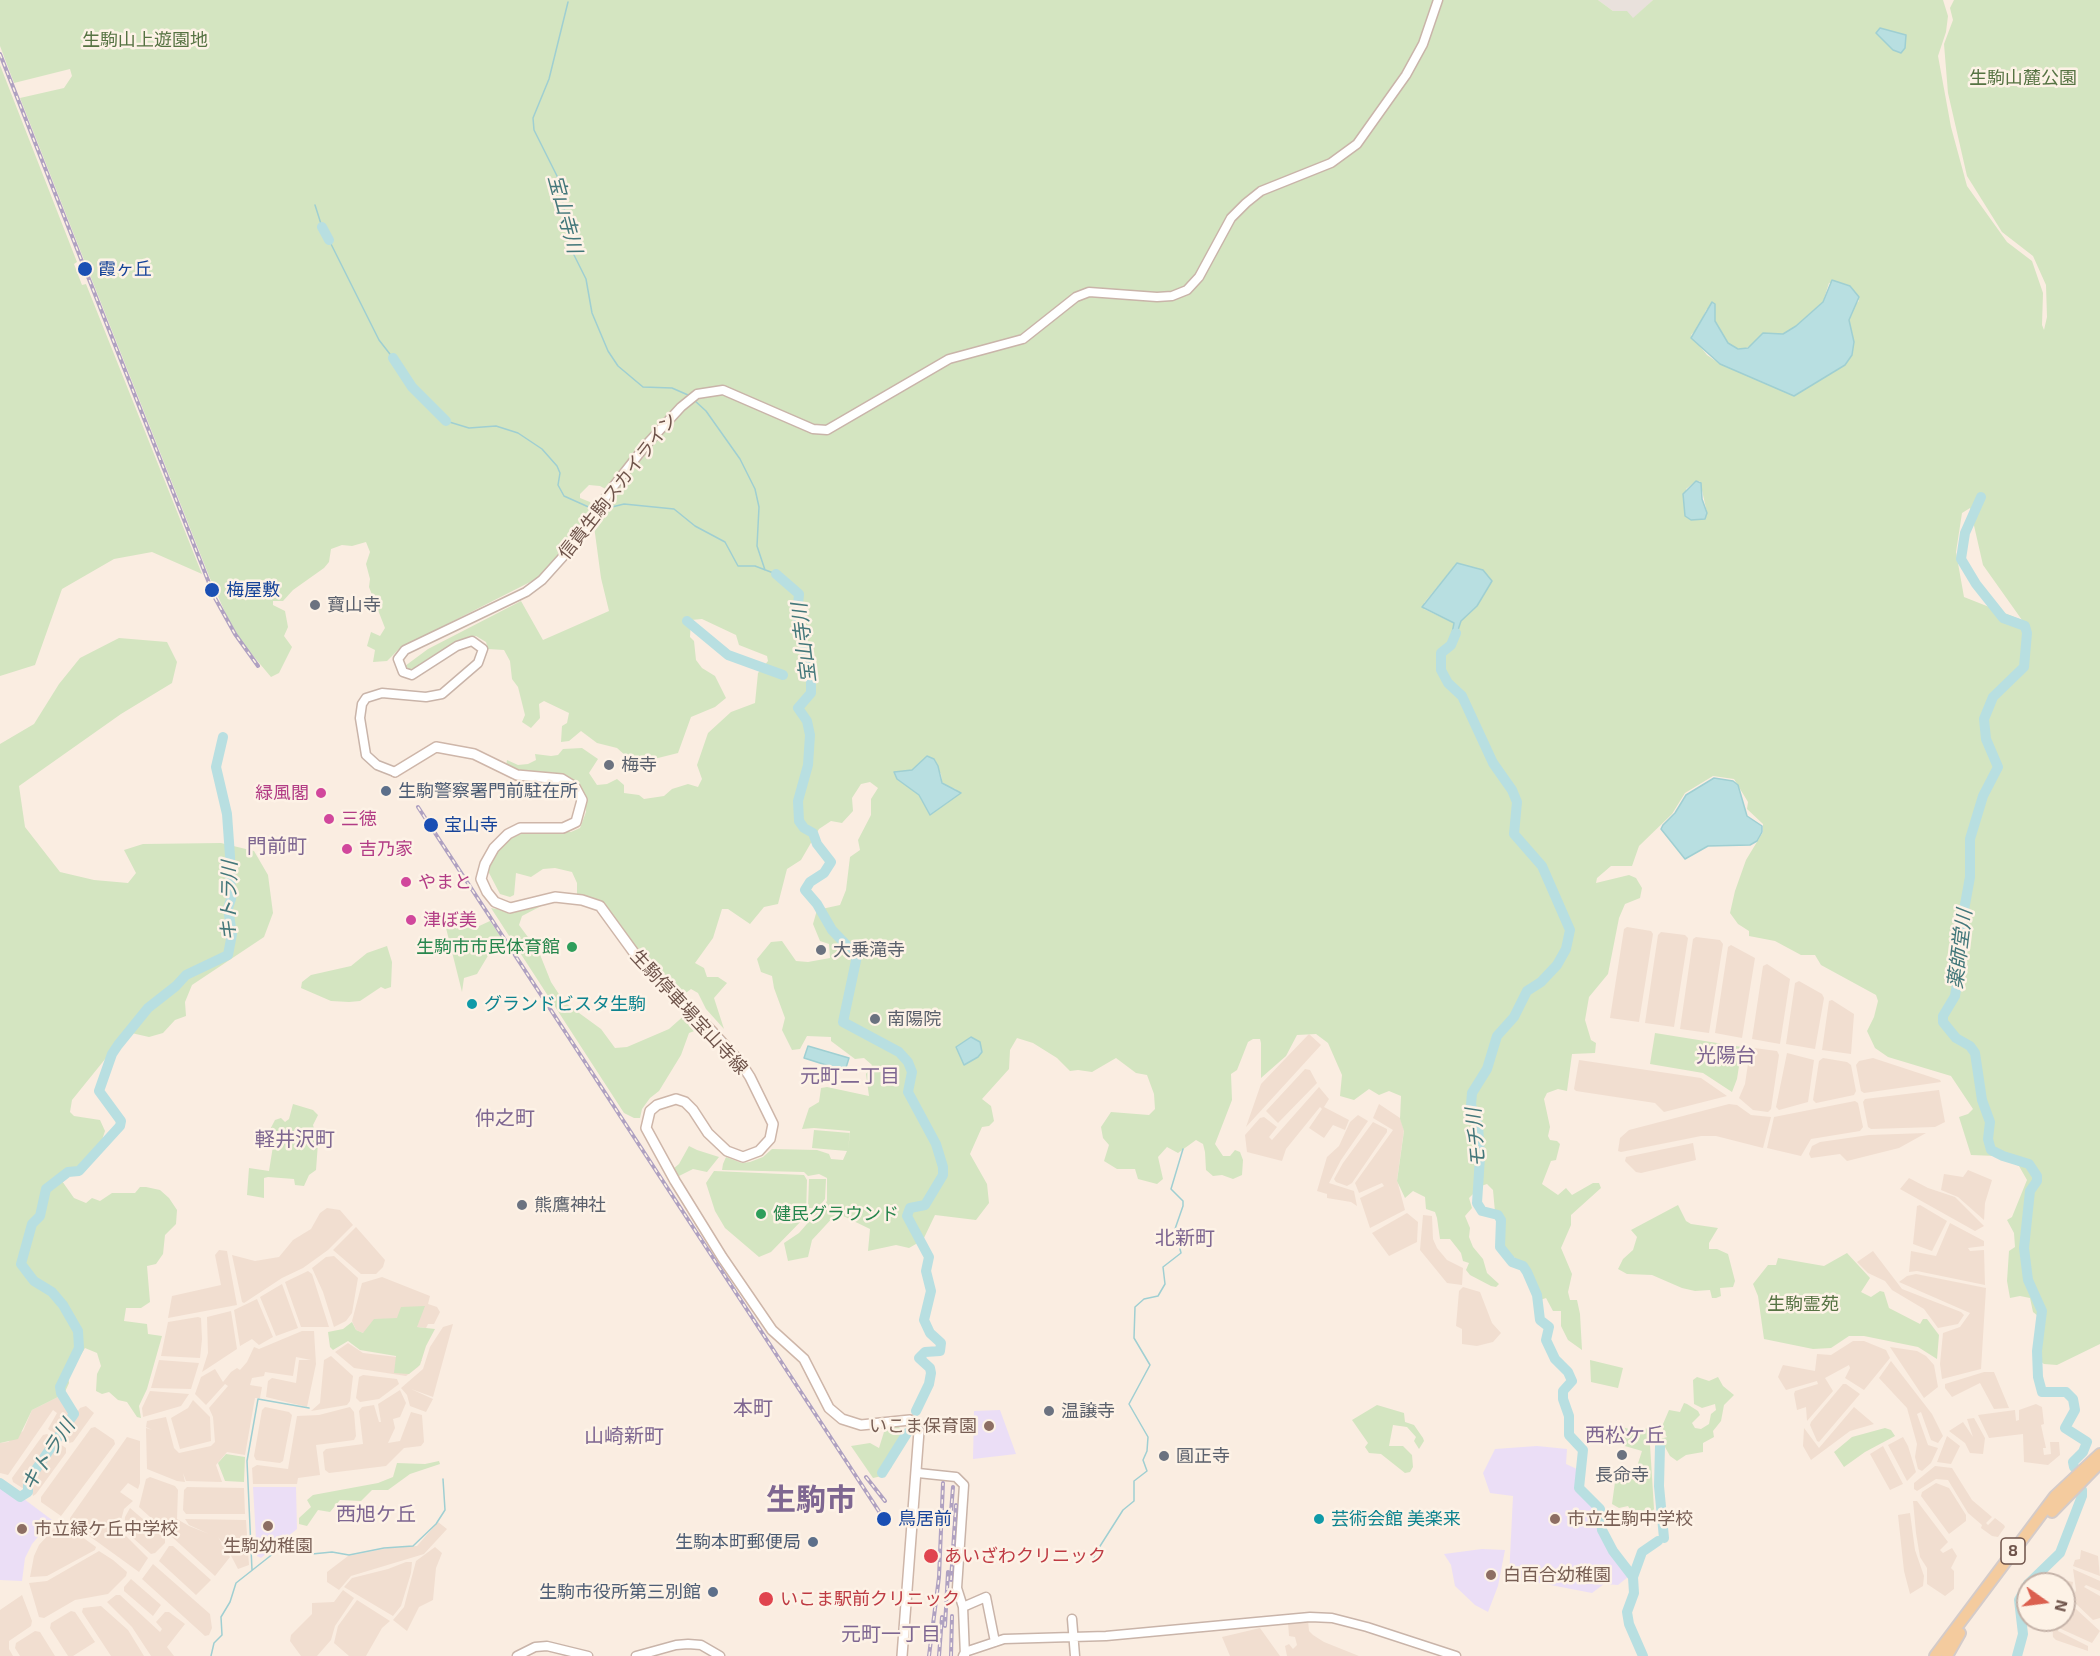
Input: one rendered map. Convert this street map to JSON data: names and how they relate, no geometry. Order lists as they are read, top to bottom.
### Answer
{
  "streets": {
    "main road": ["生駒停車場宝山寺線", "8"],
    "street": ["信貴生駒スカイライン"]
  },
  "crossings": [
    ["信貴生駒スカイライン", "生駒停車場宝山寺線"]
  ],
  "districts": [
    "門前町",
    "光陽台",
    "元町二丁目",
    "仲之町",
    "軽井沢町",
    "北新町",
    "本町",
    "西松ケ丘",
    "山崎新町",
    "生駒市",
    "西旭ケ丘",
    "元町一丁目"
  ],
  "water": [
    "宝山寺川",
    "キトラ川",
    "薬師堂川",
    "モチ川"
  ],
  "parks": ["生駒山上遊園地", "生駒山麓公園", "生駒霊苑"],
  "places": [
    "霞ヶ丘",
    "梅屋敷",
    "寶山寺",
    "梅寺",
    "生駒警察署門前駐在所",
    "緑風閣",
    "三徳",
    "宝山寺",
    "吉乃家",
    "やまと",
    "津ぼ美",
    "生駒市市民体育館",
    "大乗滝寺",
    "グランドビスタ生駒",
    "南陽院",
    "熊鷹神社",
    "健民グラウンド",
    "温譲寺",
    "いこま保育園",
    "長命寺",
    "圓正寺",
    "鳥居前",
    "芸術会館 美楽来",
    "市立生駒中学校",
    "生駒幼稚園",
    "市立緑ケ丘中学校",
    "生駒本町郵便局",
    "あいざわクリニック",
    "白百合幼稚園",
    "生駒市役所第三別館",
    "いこま駅前クリニック"
  ],
  "north": "right"
}
